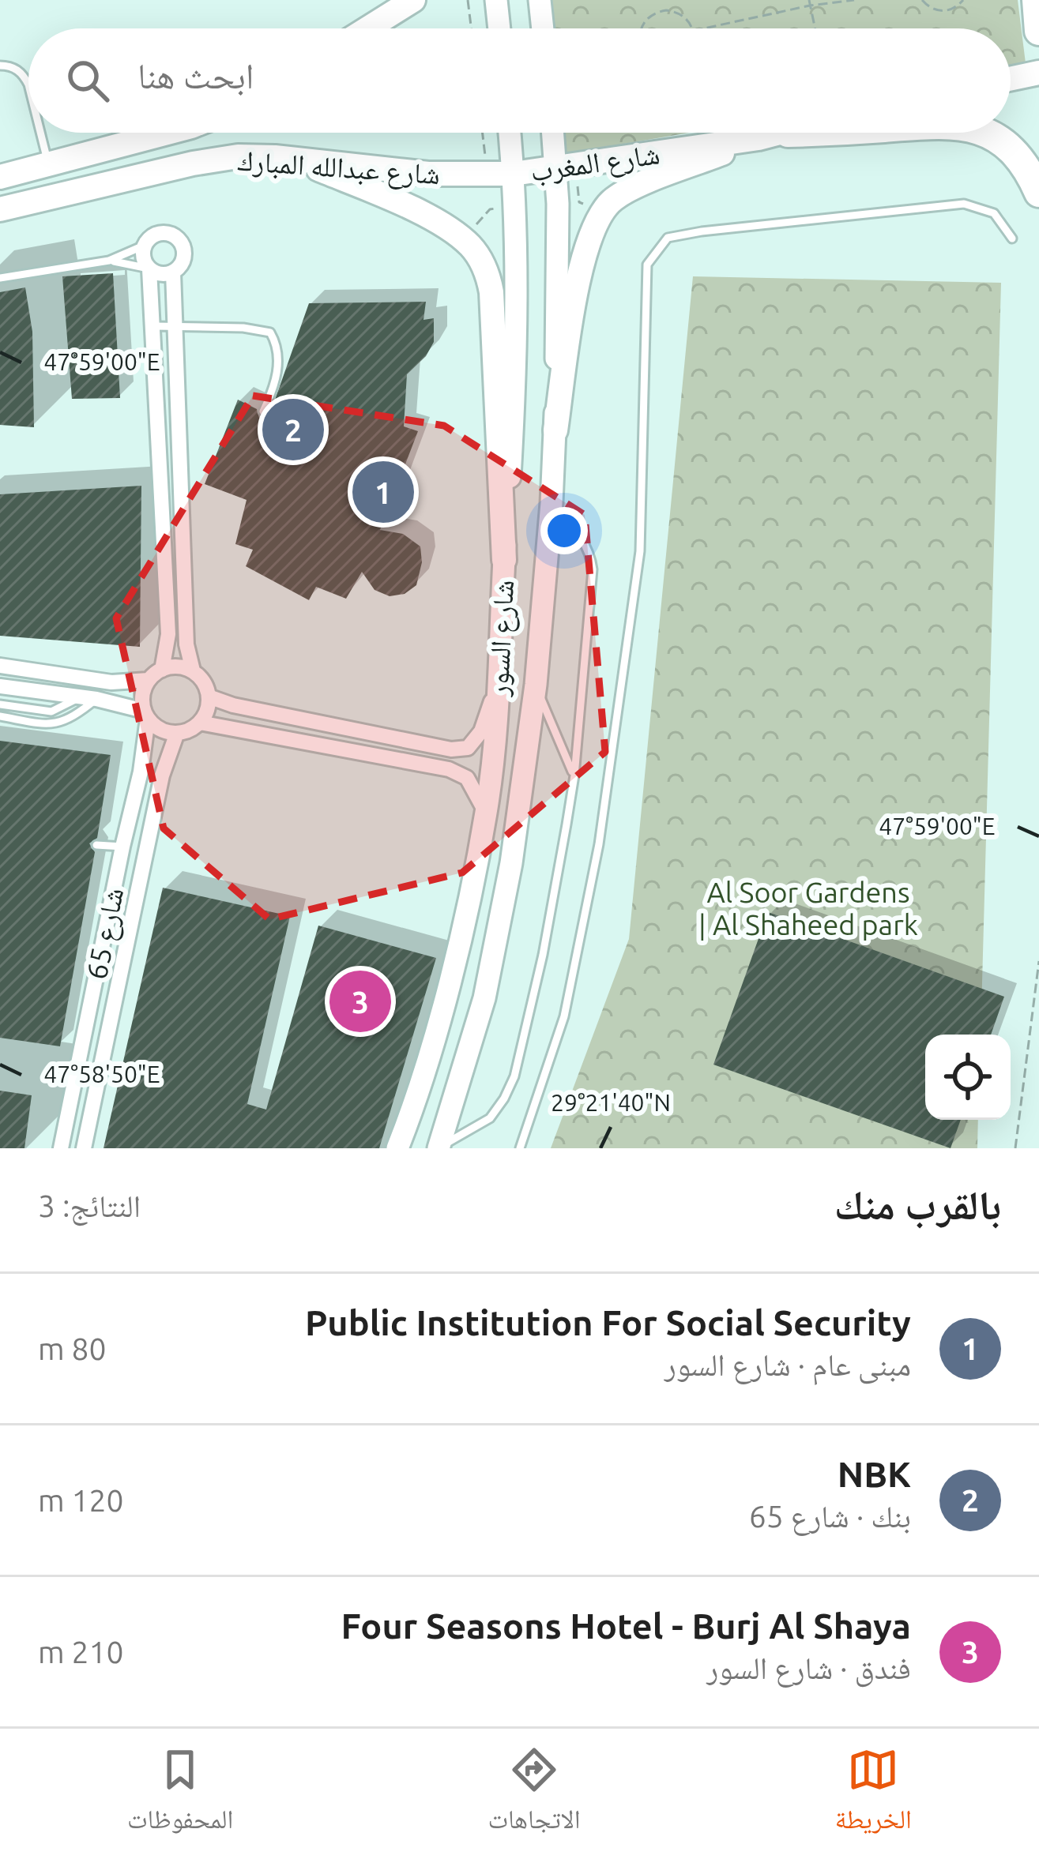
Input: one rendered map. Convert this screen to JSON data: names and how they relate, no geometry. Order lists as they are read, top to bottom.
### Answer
{
  "streets": {
    "main road": ["شارع المغرب", "شارع عبدالله المبارك", "شارع السور"],
    "street": ["شارع 65"]
  },
  "crossings": [
    ["شارع المغرب", "شارع عبدالله المبارك"],
    ["شارع المغرب", "شارع السور"],
    ["شارع عبدالله المبارك", "شارع السور"]
  ],
  "parks": ["Al Soor Gardens | Al Shaheed park"],
  "page": {
    "search": "ابحث هنا",
    "pins": ["2", "1", "3"],
    "heading": ["بالقرب منك", "النتائج: 3"],
    "list": [
      {
        "mark": "1",
        "name": "Public Institution For Social Security",
        "note": "مبنى عام · شارع السور",
        "value": "80 m"
      },
      {
        "mark": "2",
        "name": "NBK",
        "note": "بنك · شارع 65",
        "value": "120 m"
      },
      {
        "mark": "3",
        "name": "Four Seasons Hotel - Burj Al Shaya",
        "note": "فندق · شارع السور",
        "value": "210 m"
      }
    ],
    "nav": ["الخريطة", "الاتجاهات", "المحفوظات"]
  },
  "coordinates": ["47°59'00\"E", "47°58'50\"E", "29°21'40\"N"]
}
